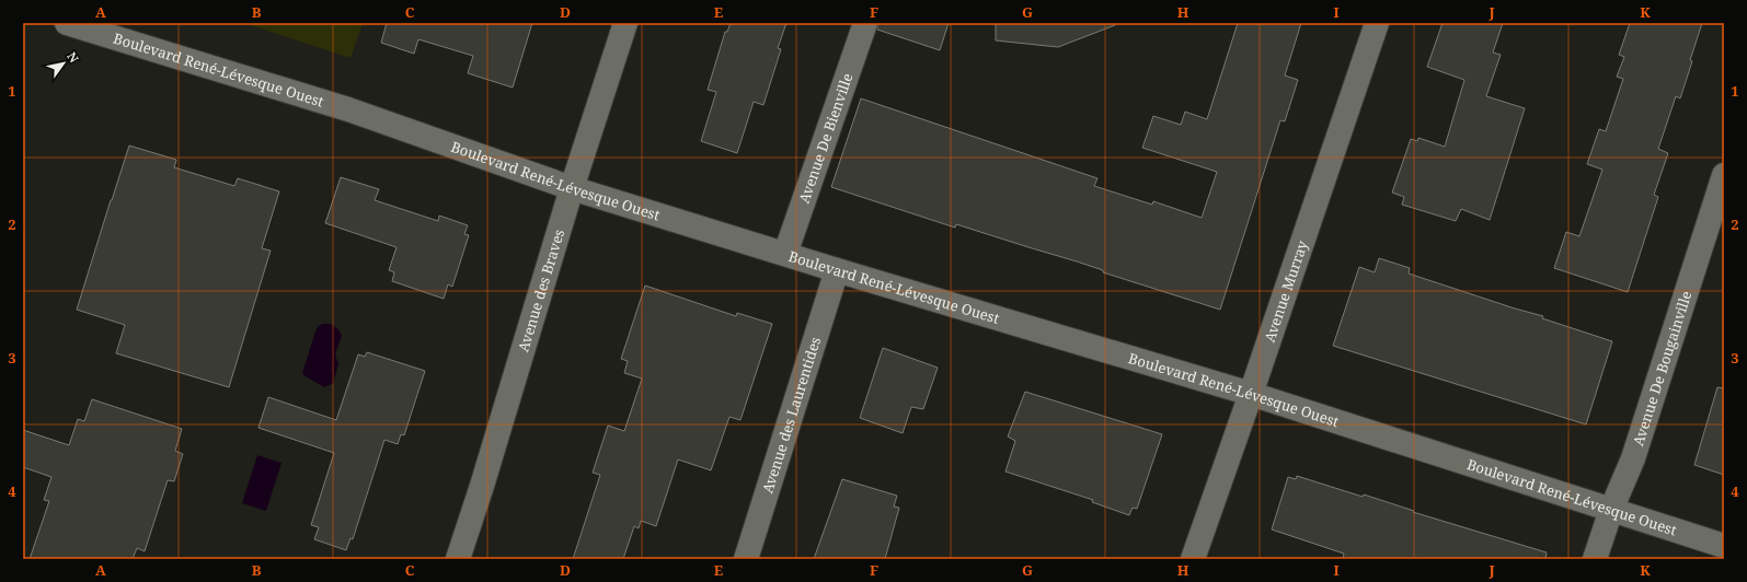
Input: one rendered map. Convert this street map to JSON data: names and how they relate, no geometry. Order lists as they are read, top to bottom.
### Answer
{
  "streets": {
    "street": [
      "Boulevard René-Lévesque Ouest",
      "Avenue De Bienville",
      "Avenue des Braves",
      "Avenue Murray",
      "Avenue De Bougainville",
      "Avenue des Laurentides"
    ]
  },
  "crossings": [
    ["Boulevard René-Lévesque Ouest", "Avenue De Bienville"],
    ["Boulevard René-Lévesque Ouest", "Avenue des Braves"],
    ["Boulevard René-Lévesque Ouest", "Avenue Murray"],
    ["Boulevard René-Lévesque Ouest", "Avenue De Bougainville"],
    ["Boulevard René-Lévesque Ouest", "Avenue des Laurentides"]
  ],
  "north": "top right",
  "grid": {
    "columns": [
      "A",
      "B",
      "C",
      "D",
      "E",
      "F",
      "G",
      "H",
      "I",
      "J",
      "K"
    ],
    "rows": [
      "1",
      "2",
      "3",
      "4"
    ]
  }
}
